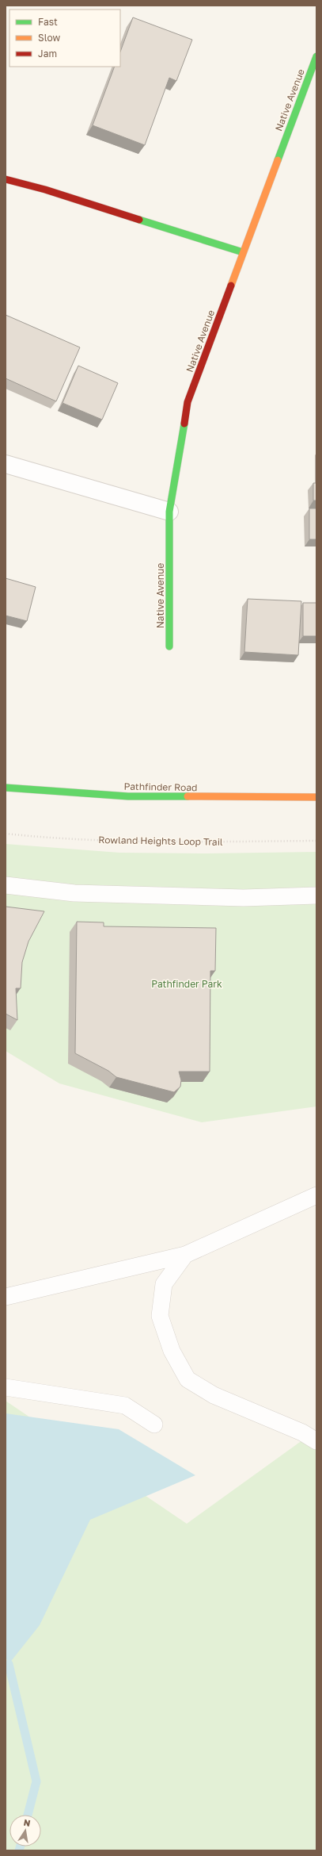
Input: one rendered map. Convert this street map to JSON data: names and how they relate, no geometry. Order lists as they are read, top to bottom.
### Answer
{
  "streets": {
    "street": ["Native Avenue", "Pathfinder Road"],
    "path": ["Rowland Heights Loop Trail"]
  },
  "parks": ["Pathfinder Park"],
  "legend": ["Fast", "Slow", "Jam"],
  "north": "top"
}
